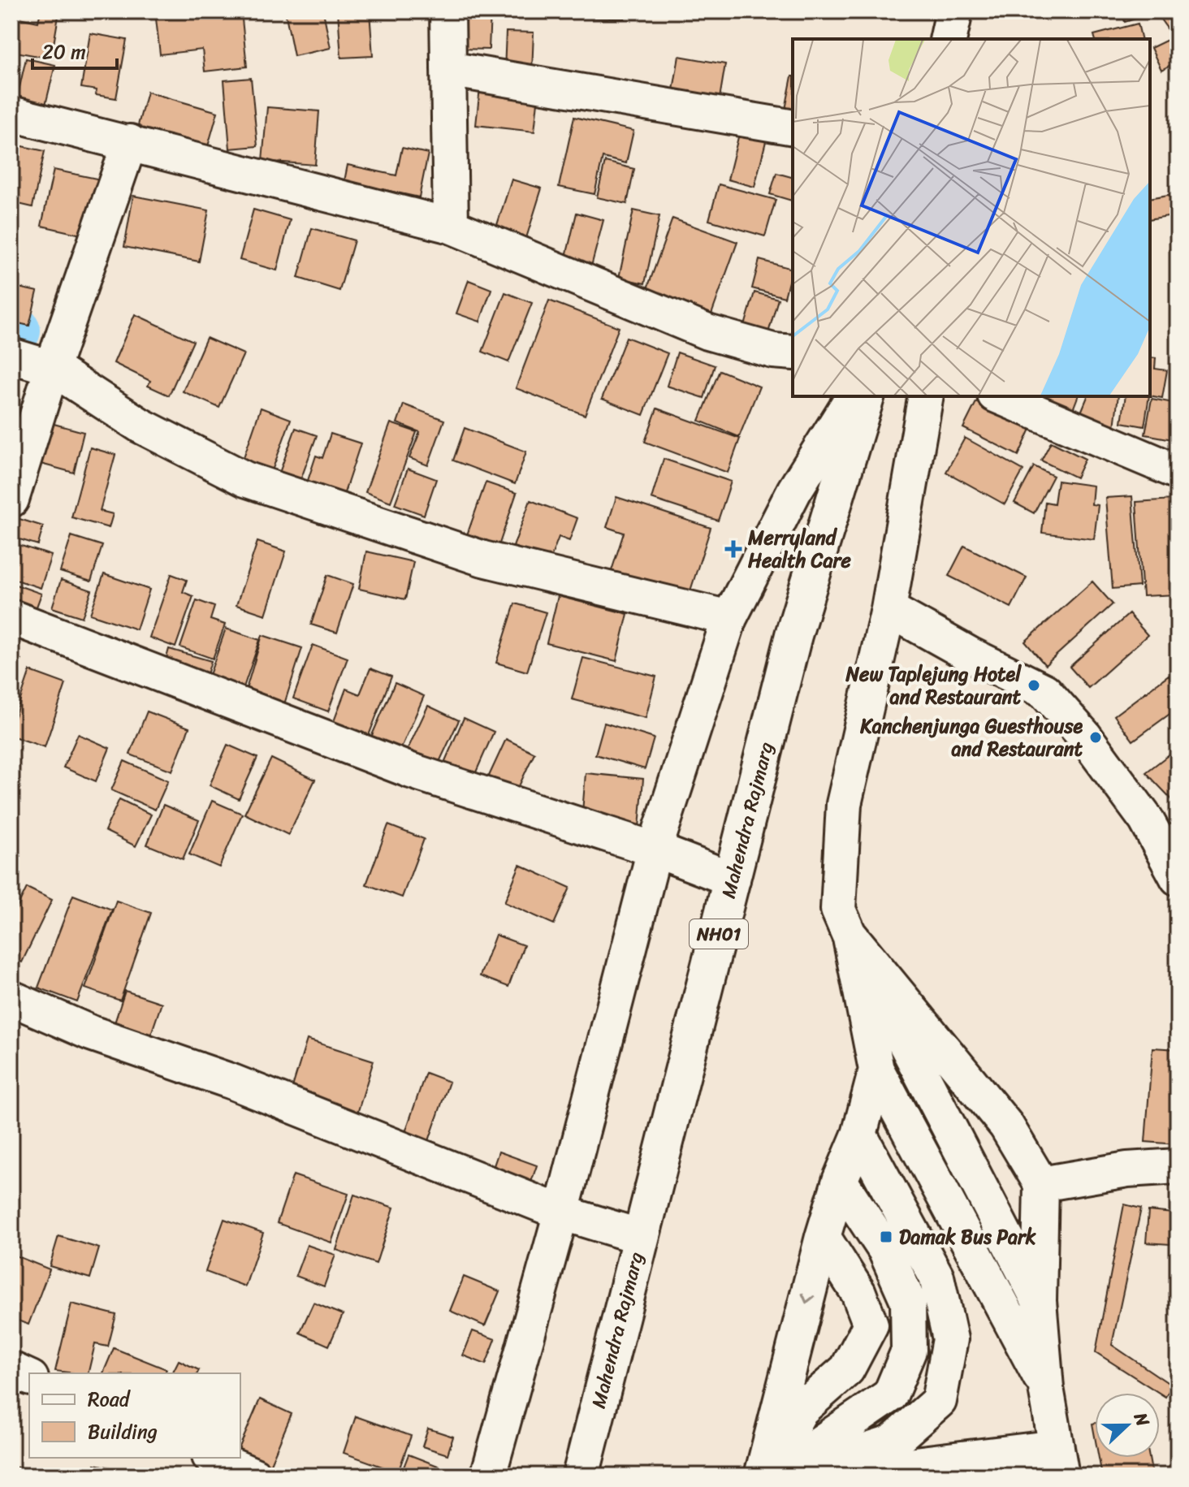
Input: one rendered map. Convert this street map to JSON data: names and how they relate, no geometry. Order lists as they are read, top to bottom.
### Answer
{
  "streets": {
    "highway": ["Mahendra Rajmarg", "NH01"]
  },
  "places": {
    "health": ["Merryland Health Care"],
    "other": ["New Taplejung Hotel and Restaurant", "Kanchenjunga Guesthouse and Restaurant"],
    "transit": ["Damak Bus Park"]
  },
  "legend": ["Road", "Building"],
  "scale_bar": "20 m",
  "north": "right"
}
